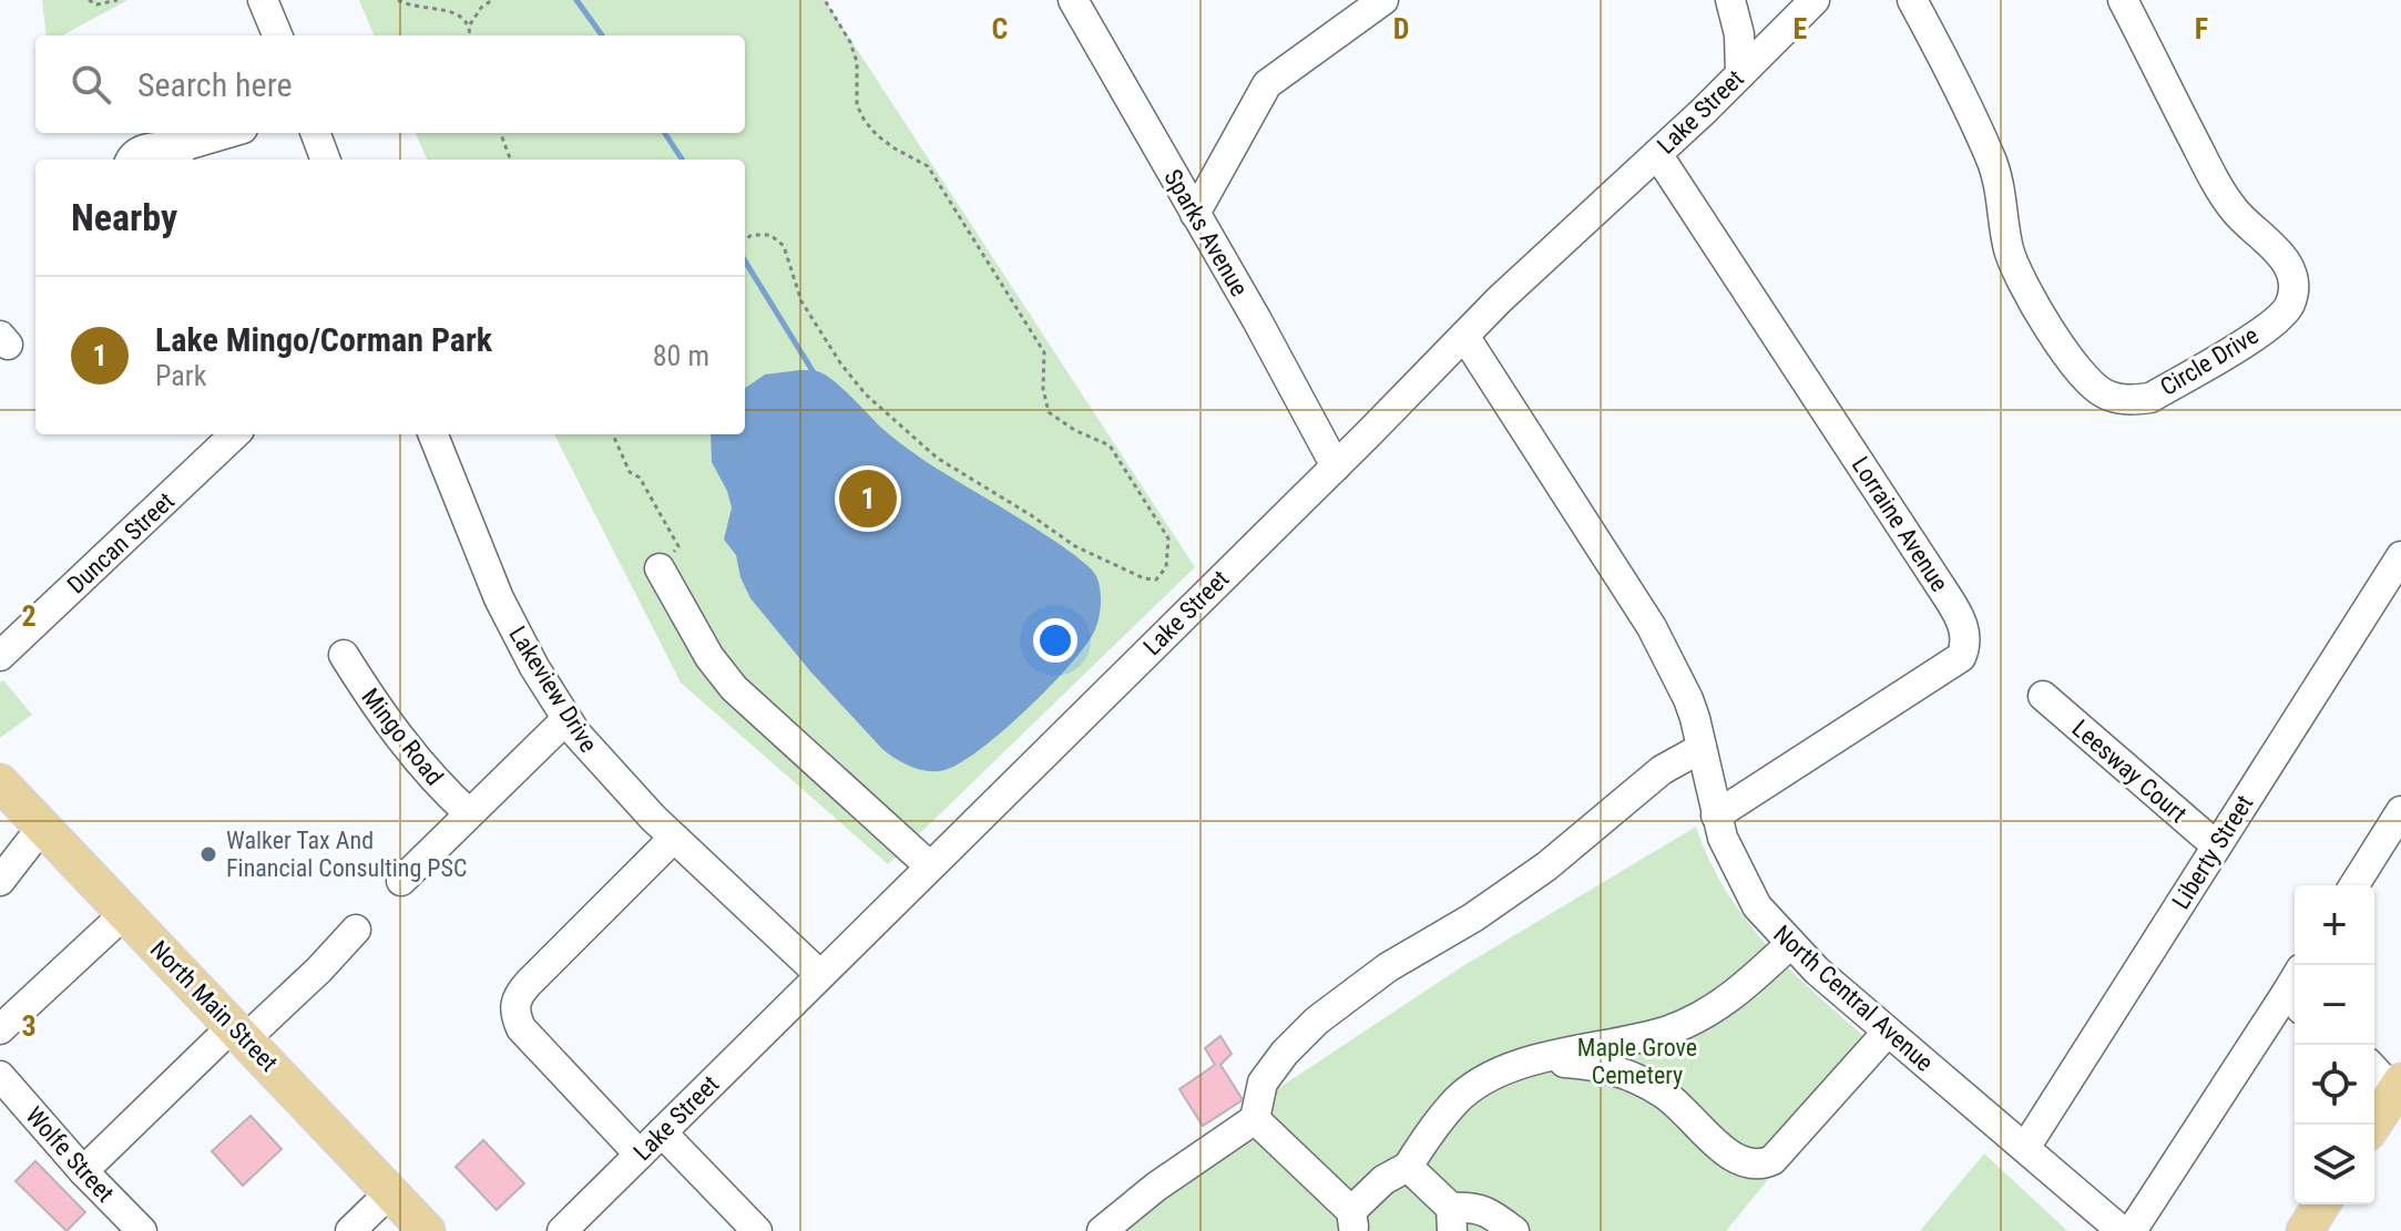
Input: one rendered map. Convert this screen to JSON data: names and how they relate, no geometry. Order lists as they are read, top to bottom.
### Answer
{
  "streets": {
    "main road": ["North Main Street"],
    "street": [
      "Lake Street",
      "Sparks Avenue",
      "Circle Drive",
      "Lorraine Avenue",
      "Duncan Street",
      "Lakeview Drive",
      "Mingo Road",
      "Leesway Court",
      "Liberty Street",
      "North Central Avenue",
      "Wolfe Street"
    ]
  },
  "crossings": [
    ["Lake Street", "Sparks Avenue"],
    ["Lake Street", "Lorraine Avenue"],
    ["Lake Street", "Lakeview Drive"],
    ["Lake Street", "North Central Avenue"],
    ["Lorraine Avenue", "North Central Avenue"],
    ["Leesway Court", "Liberty Street"],
    ["Liberty Street", "North Central Avenue"]
  ],
  "parks": ["Maple Grove Cemetery"],
  "places": ["Walker Tax And Financial Consulting PSC"],
  "page": {
    "search": "Search here",
    "heading": "Nearby",
    "list": [
      {
        "mark": "1",
        "name": "Lake Mingo/Corman Park",
        "note": "Park",
        "value": "80 m"
      }
    ],
    "pins": "1",
    "map_buttons": ["+", "−"]
  },
  "grid": {
    "columns": [
      "C",
      "D",
      "E",
      "F"
    ],
    "rows": ["2", "3"]
  }
}
